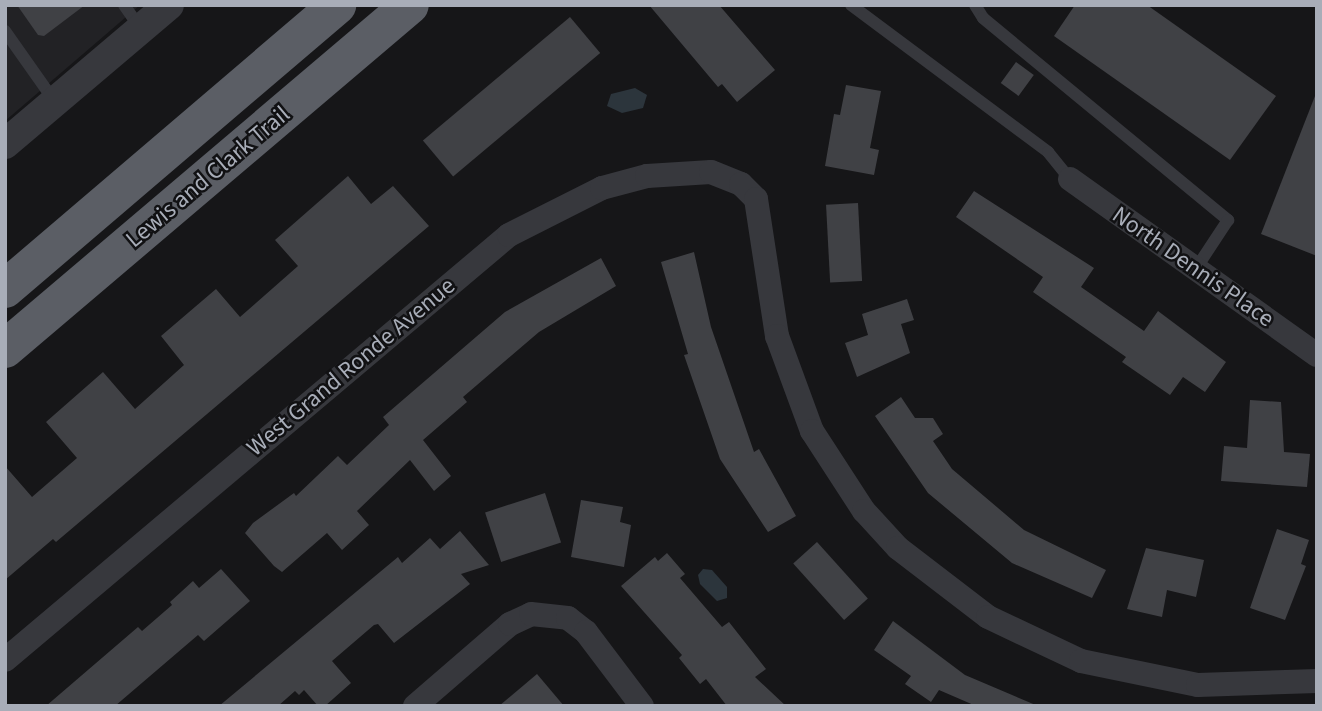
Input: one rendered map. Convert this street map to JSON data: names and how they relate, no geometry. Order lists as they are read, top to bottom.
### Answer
{
  "streets": {
    "highway": ["Lewis and Clark Trail"],
    "street": ["North Dennis Place", "West Grand Ronde Avenue"]
  }
}
